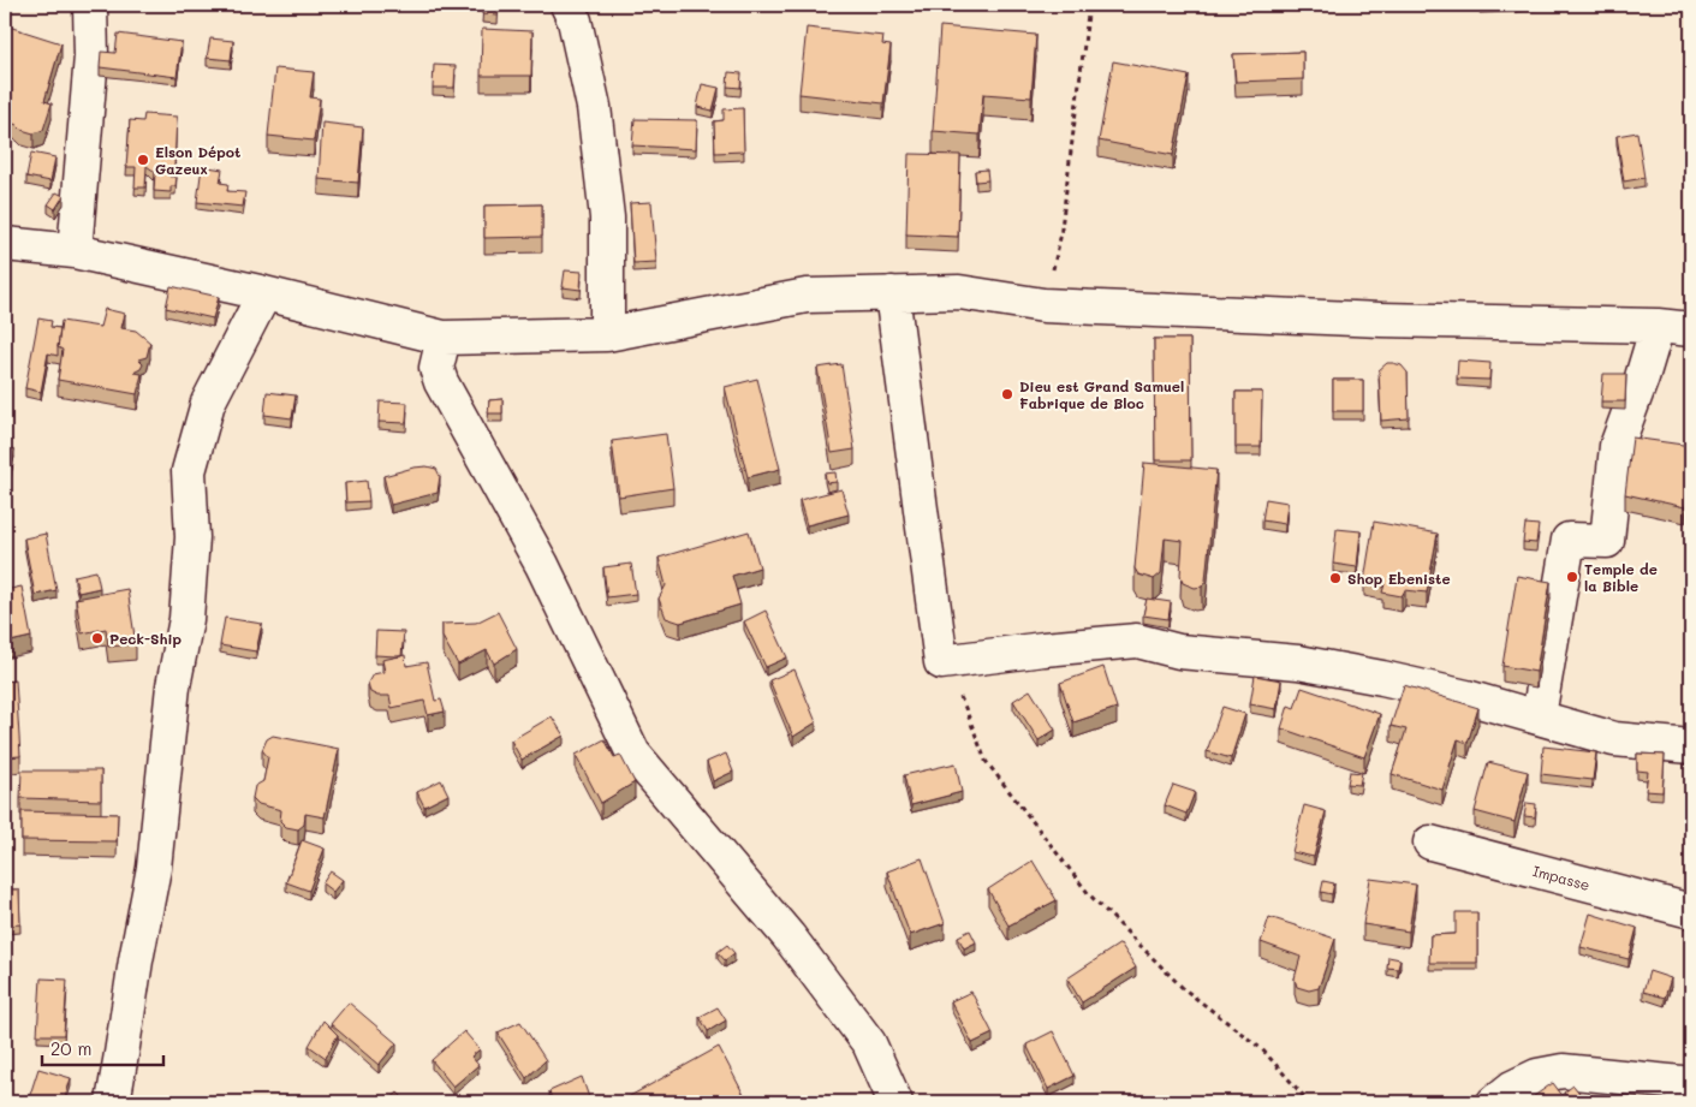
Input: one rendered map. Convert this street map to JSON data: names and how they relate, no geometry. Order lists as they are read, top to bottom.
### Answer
{
  "streets": {
    "street": ["Impasse"]
  },
  "places": [
    "Elson Dépot Gazeux",
    "Dieu est Grand Samuel Fabrique de Bloc",
    "Temple de la Bible",
    "Shop Ebeniste",
    "Peck-Ship"
  ],
  "scale_bar": "20 m"
}
